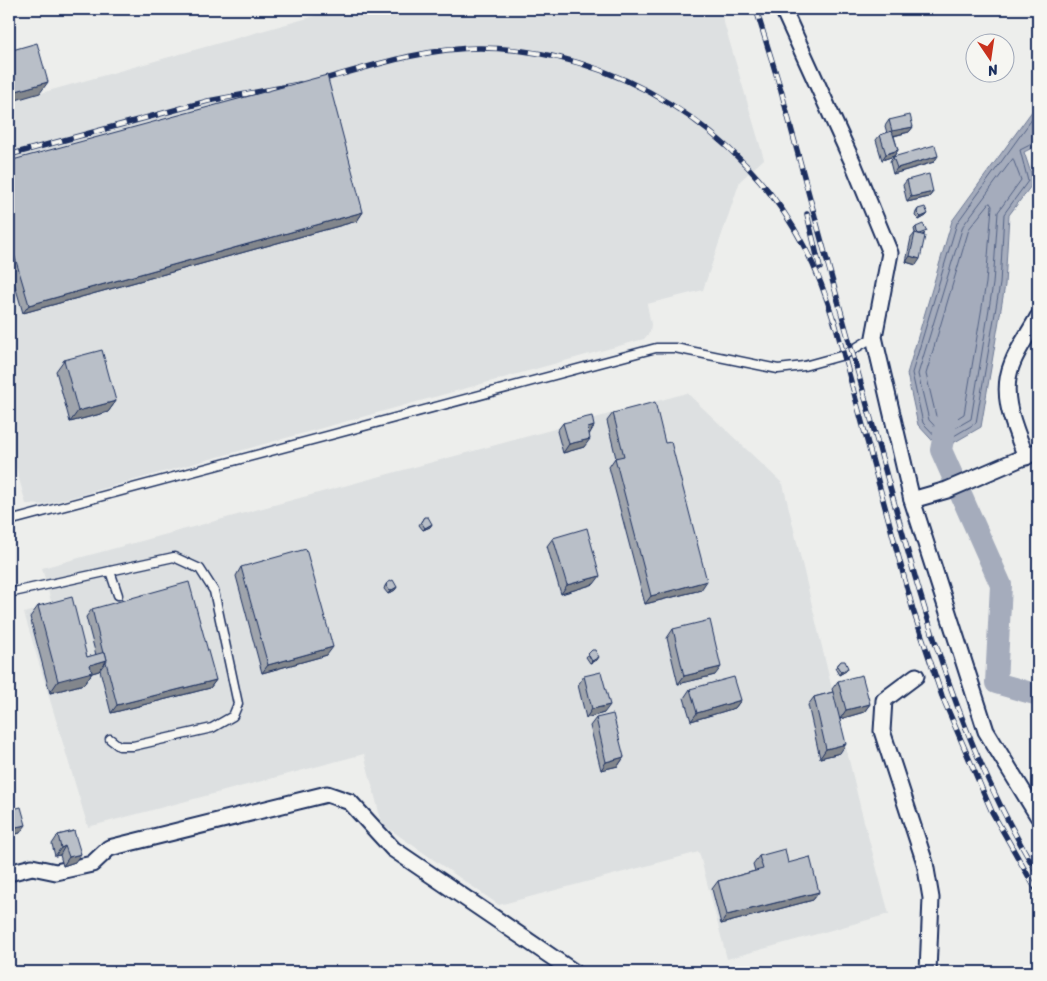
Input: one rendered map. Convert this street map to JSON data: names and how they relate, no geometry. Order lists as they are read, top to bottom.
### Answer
{
  "north": "bottom"
}
